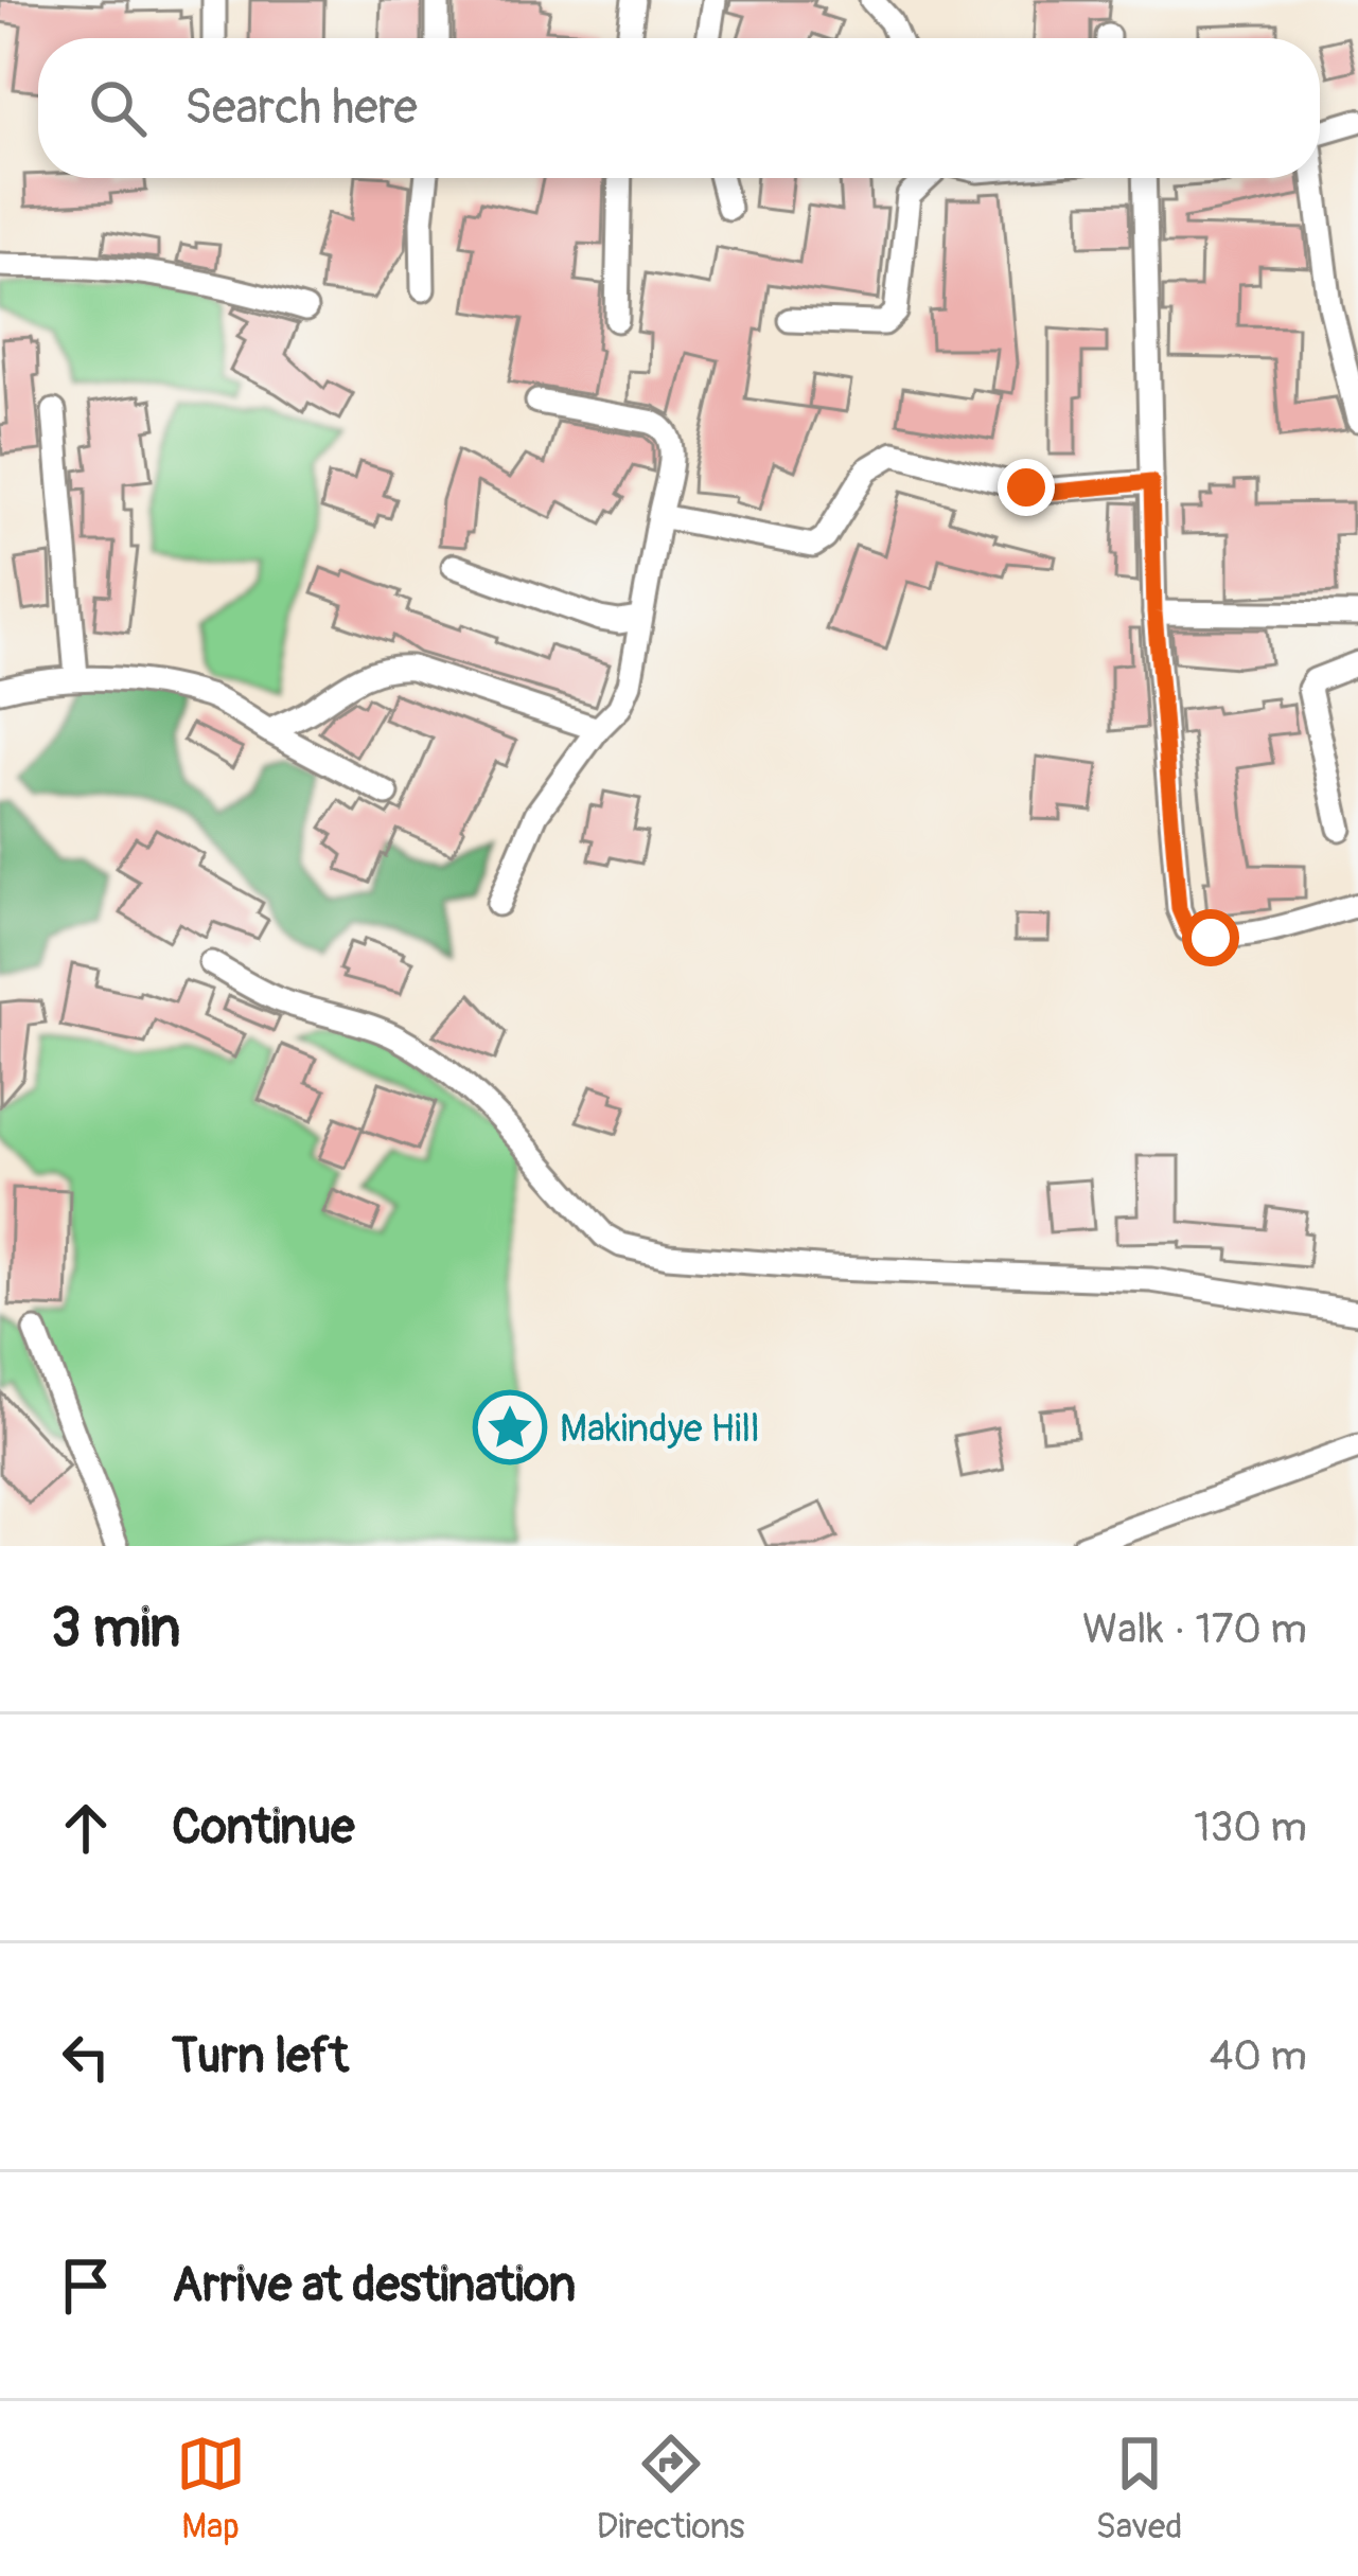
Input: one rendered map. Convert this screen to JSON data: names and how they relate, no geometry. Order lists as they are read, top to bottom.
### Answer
{
  "places": {
    "place": ["Makindye Hill"]
  },
  "page": {
    "search": "Search here",
    "heading": ["3 min", "Walk · 170 m"],
    "list": [
      ["Continue", "130 m"],
      ["Turn left", "40 m"],
      "Arrive at destination"
    ],
    "nav": ["Map", "Directions", "Saved"]
  }
}
